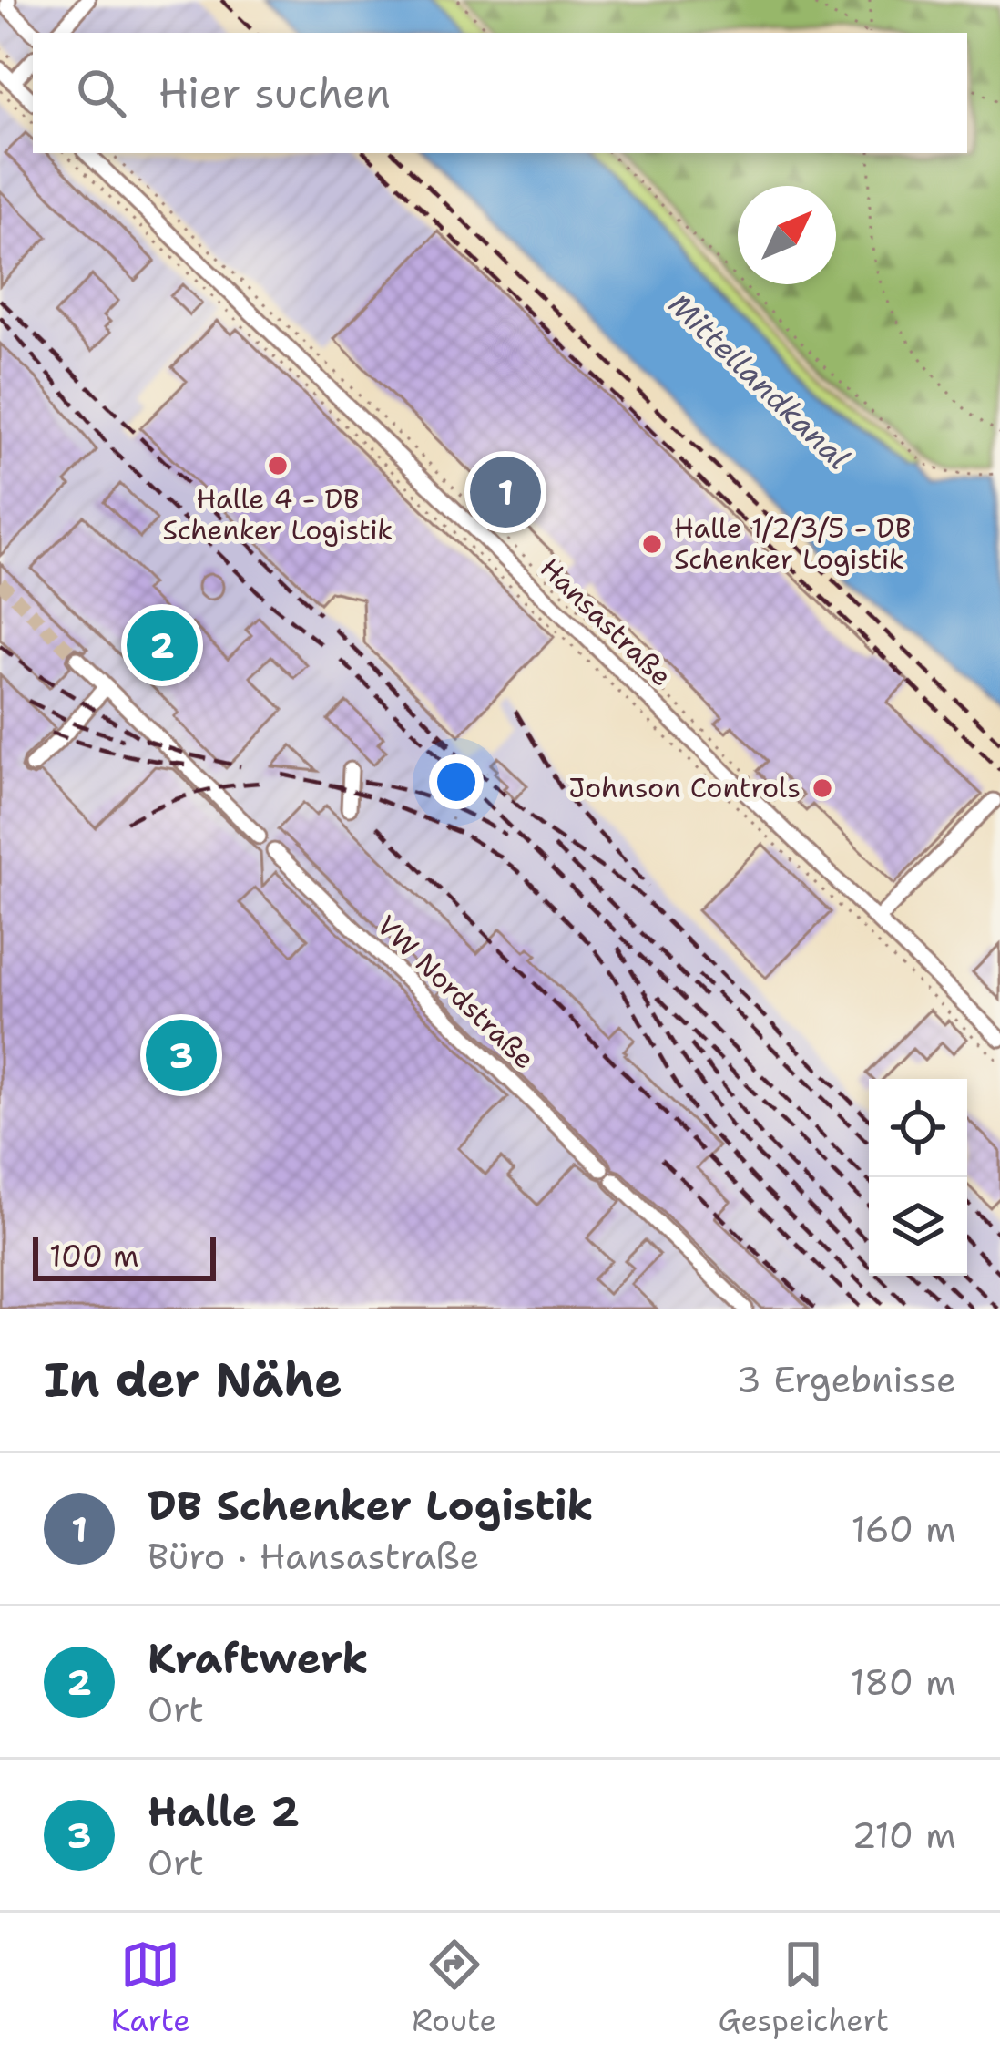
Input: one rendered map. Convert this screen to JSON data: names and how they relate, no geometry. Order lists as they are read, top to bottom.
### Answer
{
  "streets": {
    "street": ["Hansastraße", "VW Nordstraße"]
  },
  "water": ["Mittellandkanal"],
  "places": ["Halle 4 - DB Schenker Logistik", "Halle 1/2/3/5 - DB Schenker Logistik", "Johnson Controls"],
  "scale_bar": "100 m",
  "north": "top right",
  "page": {
    "search": "Hier suchen",
    "pins": ["1", "2", "3"],
    "scale": "100 m",
    "heading": ["In der Nähe", "3 Ergebnisse"],
    "list": [
      {
        "mark": "1",
        "name": "DB Schenker Logistik",
        "note": "Büro · Hansastraße",
        "value": "160 m"
      },
      {
        "mark": "2",
        "name": "Kraftwerk",
        "note": "Ort",
        "value": "180 m"
      },
      {
        "mark": "3",
        "name": "Halle 2",
        "note": "Ort",
        "value": "210 m"
      }
    ],
    "nav": ["Karte", "Route", "Gespeichert"]
  }
}
